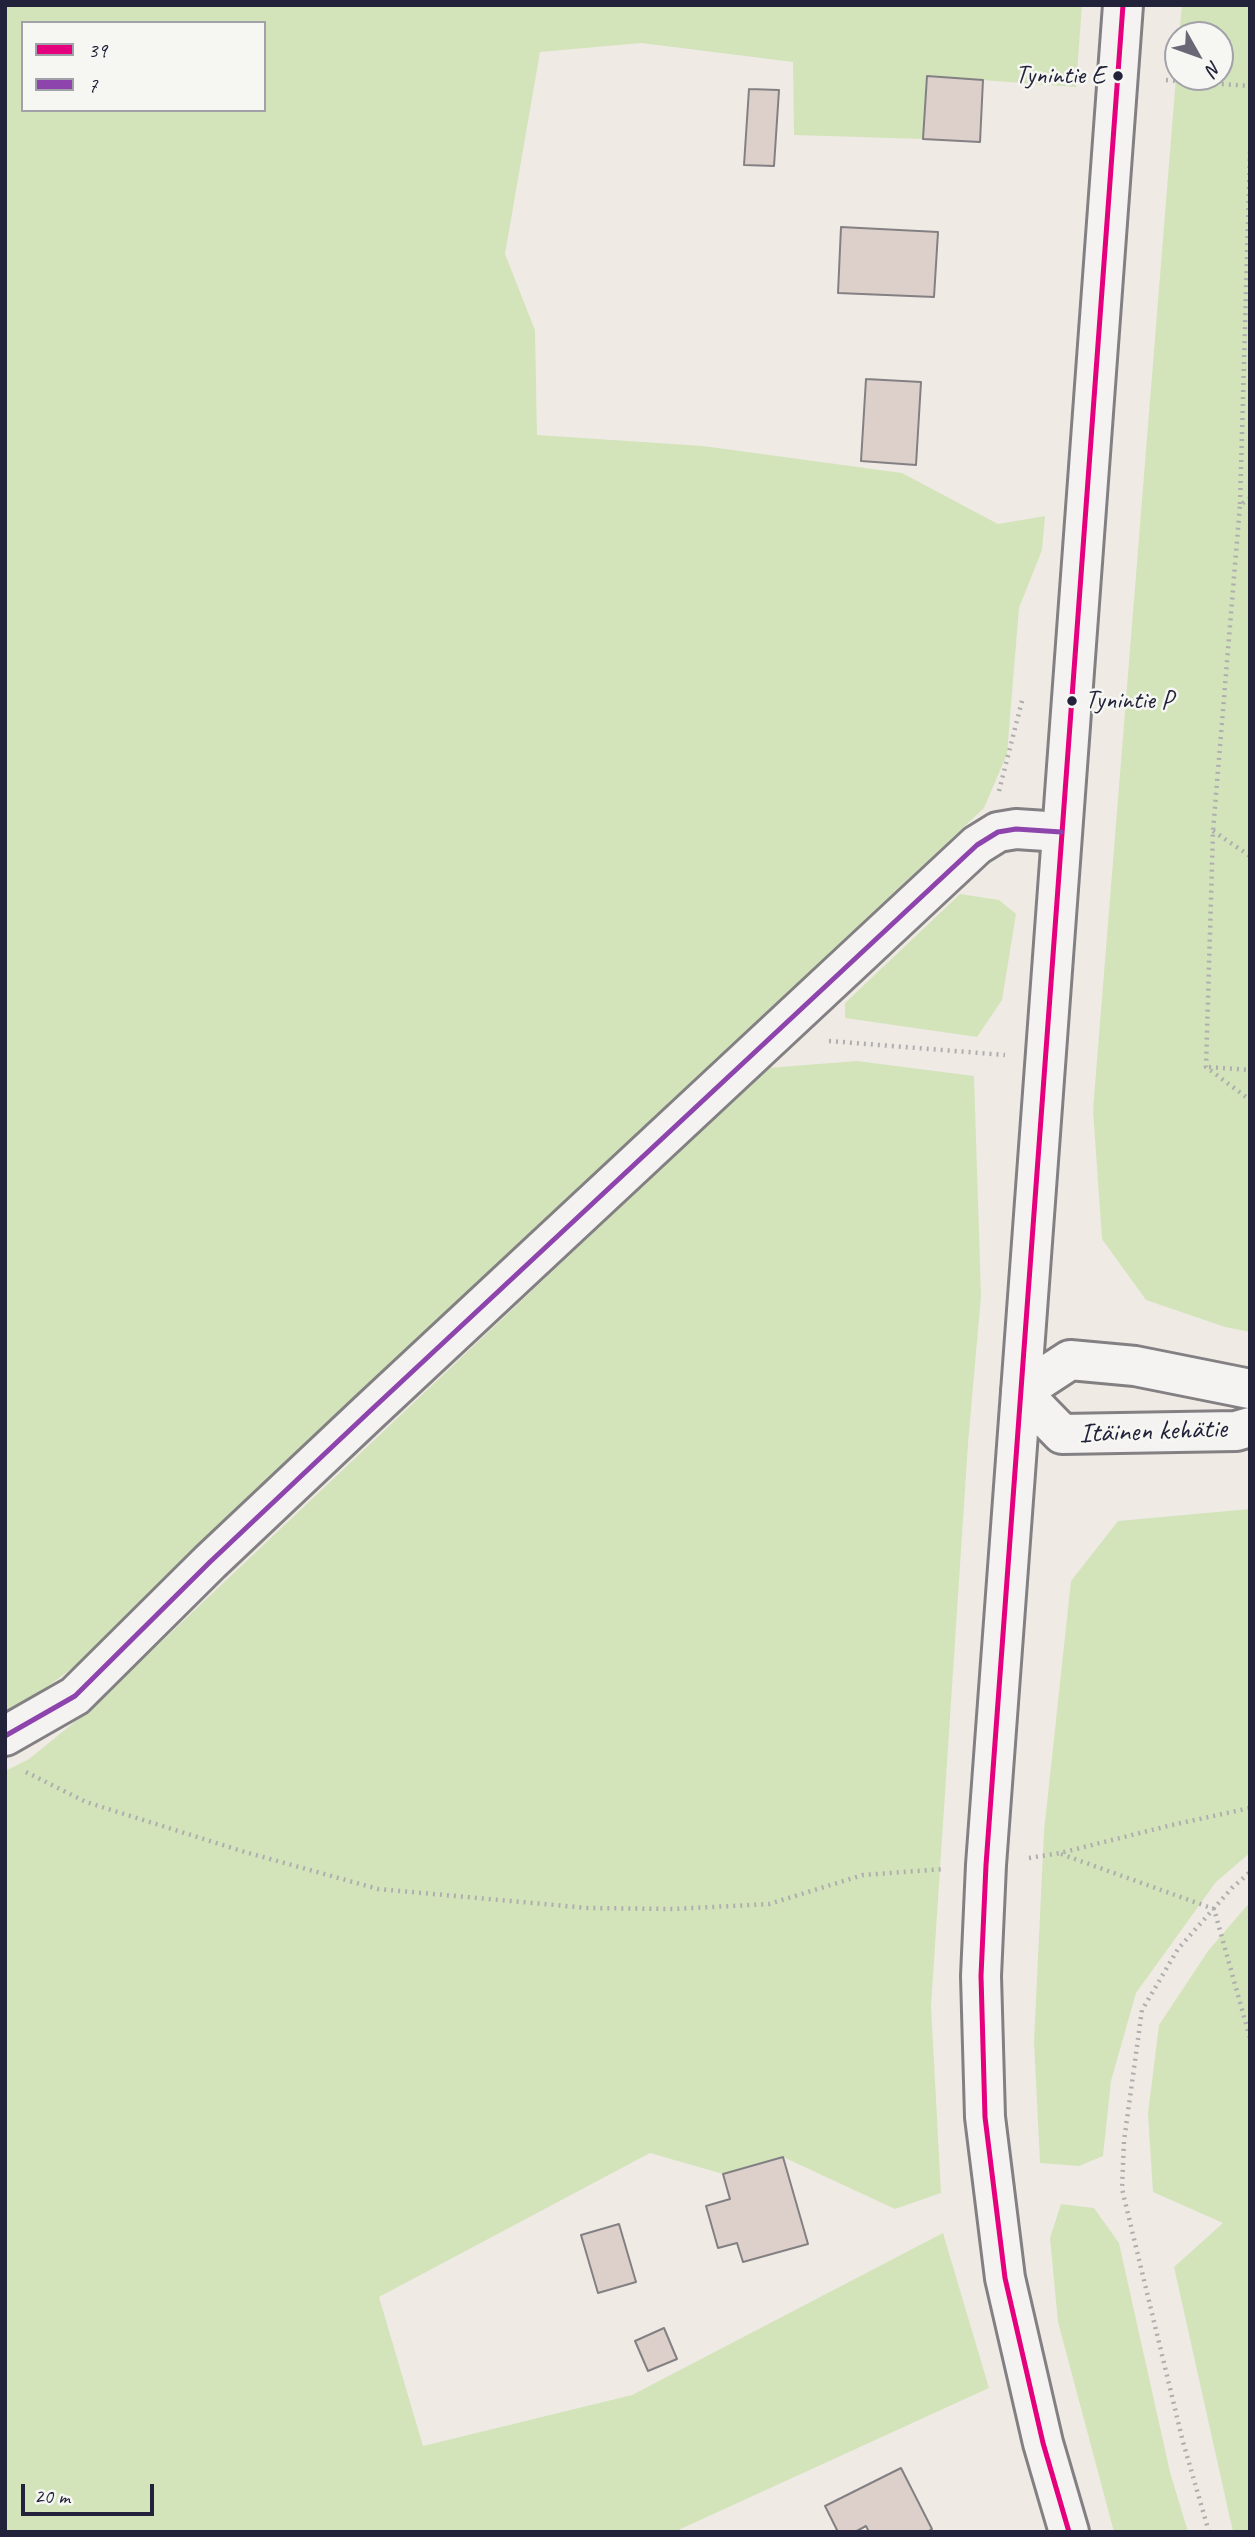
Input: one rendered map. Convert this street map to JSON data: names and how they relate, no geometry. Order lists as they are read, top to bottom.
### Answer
{
  "streets": {
    "street": ["Itäinen kehätie"]
  },
  "places": ["Tynintie E", "Tynintie P"],
  "lines": ["transit line 39", "transit line 7"],
  "legend": ["39", "7"],
  "scale_bar": "20 m",
  "north": "bottom right"
}
